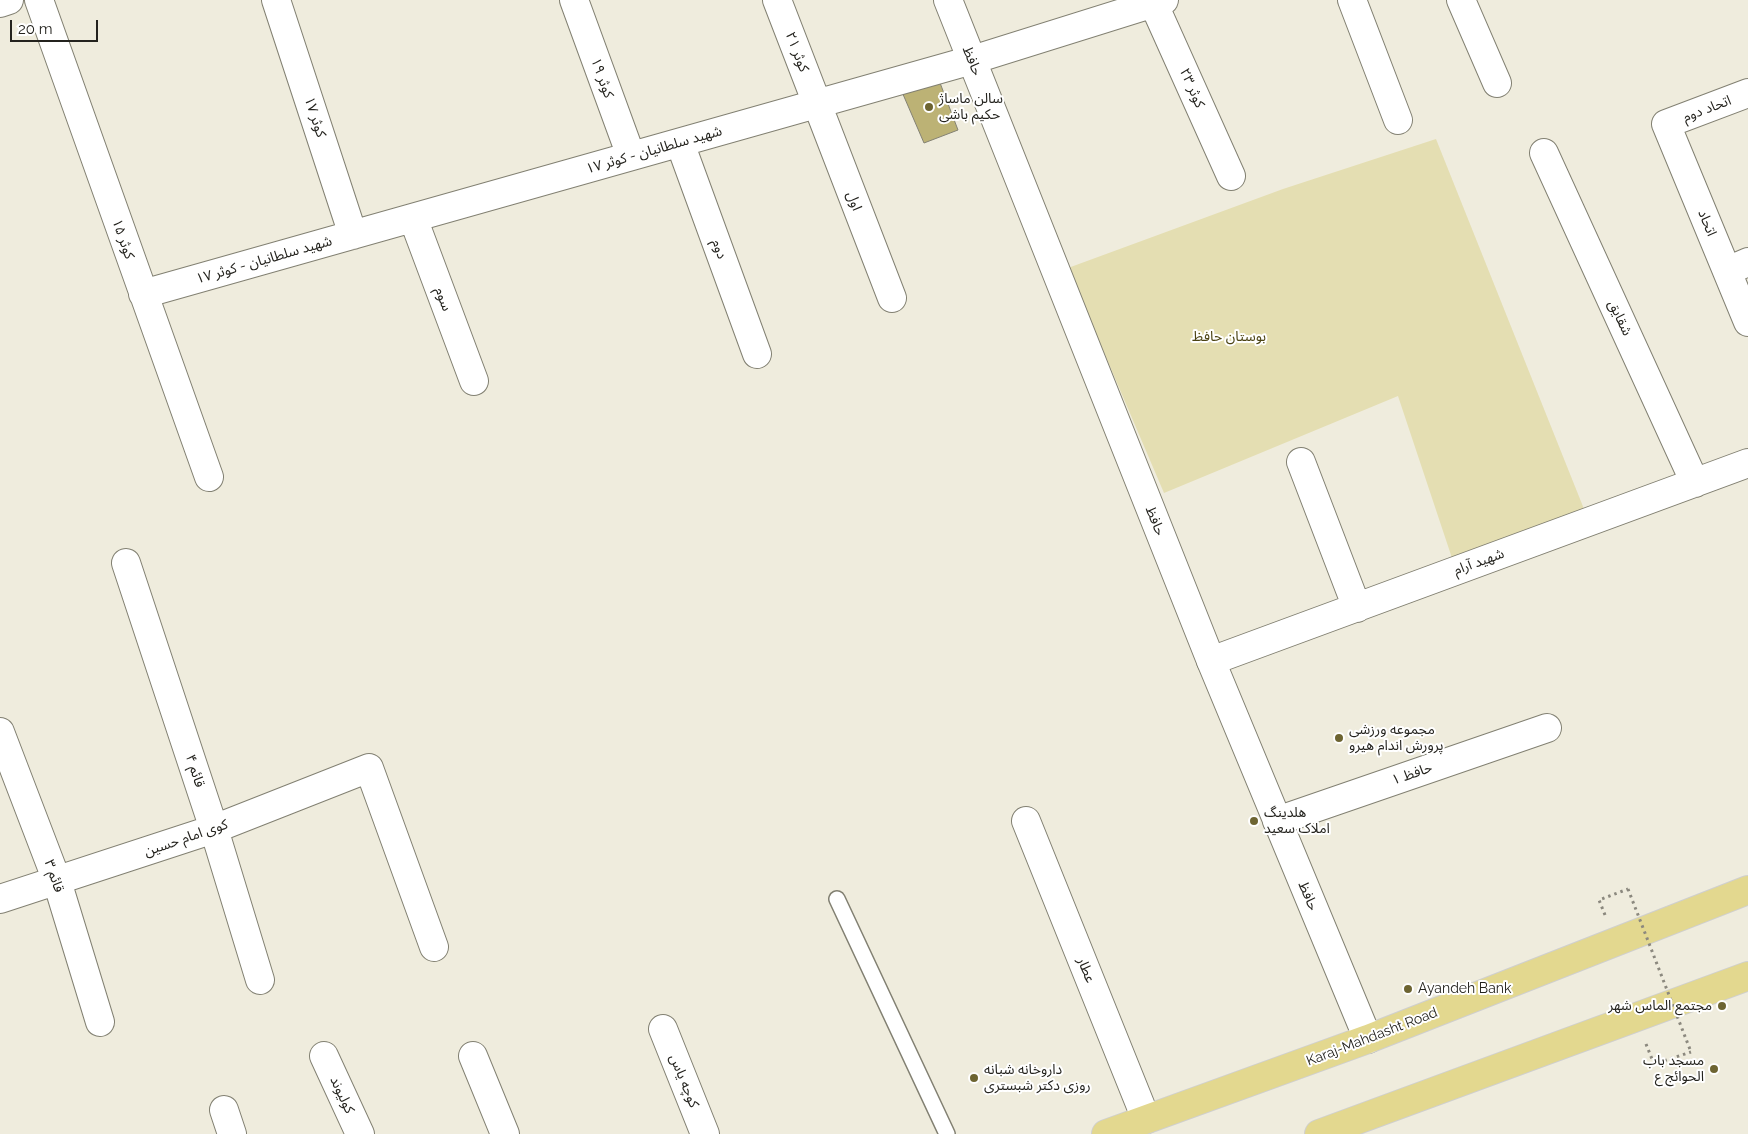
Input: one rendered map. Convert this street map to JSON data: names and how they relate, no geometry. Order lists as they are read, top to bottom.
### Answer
{
  "streets": {
    "main road": ["Karaj-Mahdasht Road"],
    "street": [
      "کوثر ۲۱",
      "حافظ",
      "کوثر ۱۹",
      "کوثر ۲۳",
      "اتحاد دوم",
      "کوثر ۱۷",
      "شهید سلطانیان - کوثر ۱۷",
      "اول",
      "اتحاد",
      "کوثر ۱۵",
      "دوم",
      "سوم",
      "شقایق",
      "شهید آرام",
      "قائم ۴",
      "حافظ ۱",
      "کوی امام حسین",
      "قائم ۳",
      "عطار",
      "کوچه یاس",
      "کولیوند"
    ]
  },
  "crossings": [
    ["کوثر ۲۱", "شهید سلطانیان - کوثر ۱۷"],
    ["کوثر ۲۱", "اول"],
    ["حافظ", "شهید سلطانیان - کوثر ۱۷"],
    ["حافظ", "شهید آرام"],
    ["حافظ", "حافظ ۱"],
    ["حافظ", "Karaj-Mahdasht Road"],
    ["کوثر ۱۹", "شهید سلطانیان - کوثر ۱۷"],
    ["کوثر ۲۳", "شهید سلطانیان - کوثر ۱۷"],
    ["اتحاد دوم", "اتحاد"],
    ["کوثر ۱۷", "شهید سلطانیان - کوثر ۱۷"],
    ["شهید سلطانیان - کوثر ۱۷", "اول"],
    ["شهید سلطانیان - کوثر ۱۷", "کوثر ۱۵"],
    ["شهید سلطانیان - کوثر ۱۷", "دوم"],
    ["شهید سلطانیان - کوثر ۱۷", "سوم"],
    ["شقایق", "شهید آرام"],
    ["قائم ۴", "کوی امام حسین"],
    ["کوی امام حسین", "قائم ۳"],
    ["عطار", "Karaj-Mahdasht Road"]
  ],
  "parks": ["بوستان حافظ"],
  "places": [
    "سالن ماساژ حکیم باشی",
    "مجموعه ورزشی پرورش اندام هیرو",
    "هلدینگ املاک سعید",
    "Ayandeh Bank",
    "مجتمع الماس شهر",
    "مسجد باب الحوائج ع",
    "داروخانه شبانه روزی دکتر شبستری"
  ],
  "scale_bar": "20 m"
}
